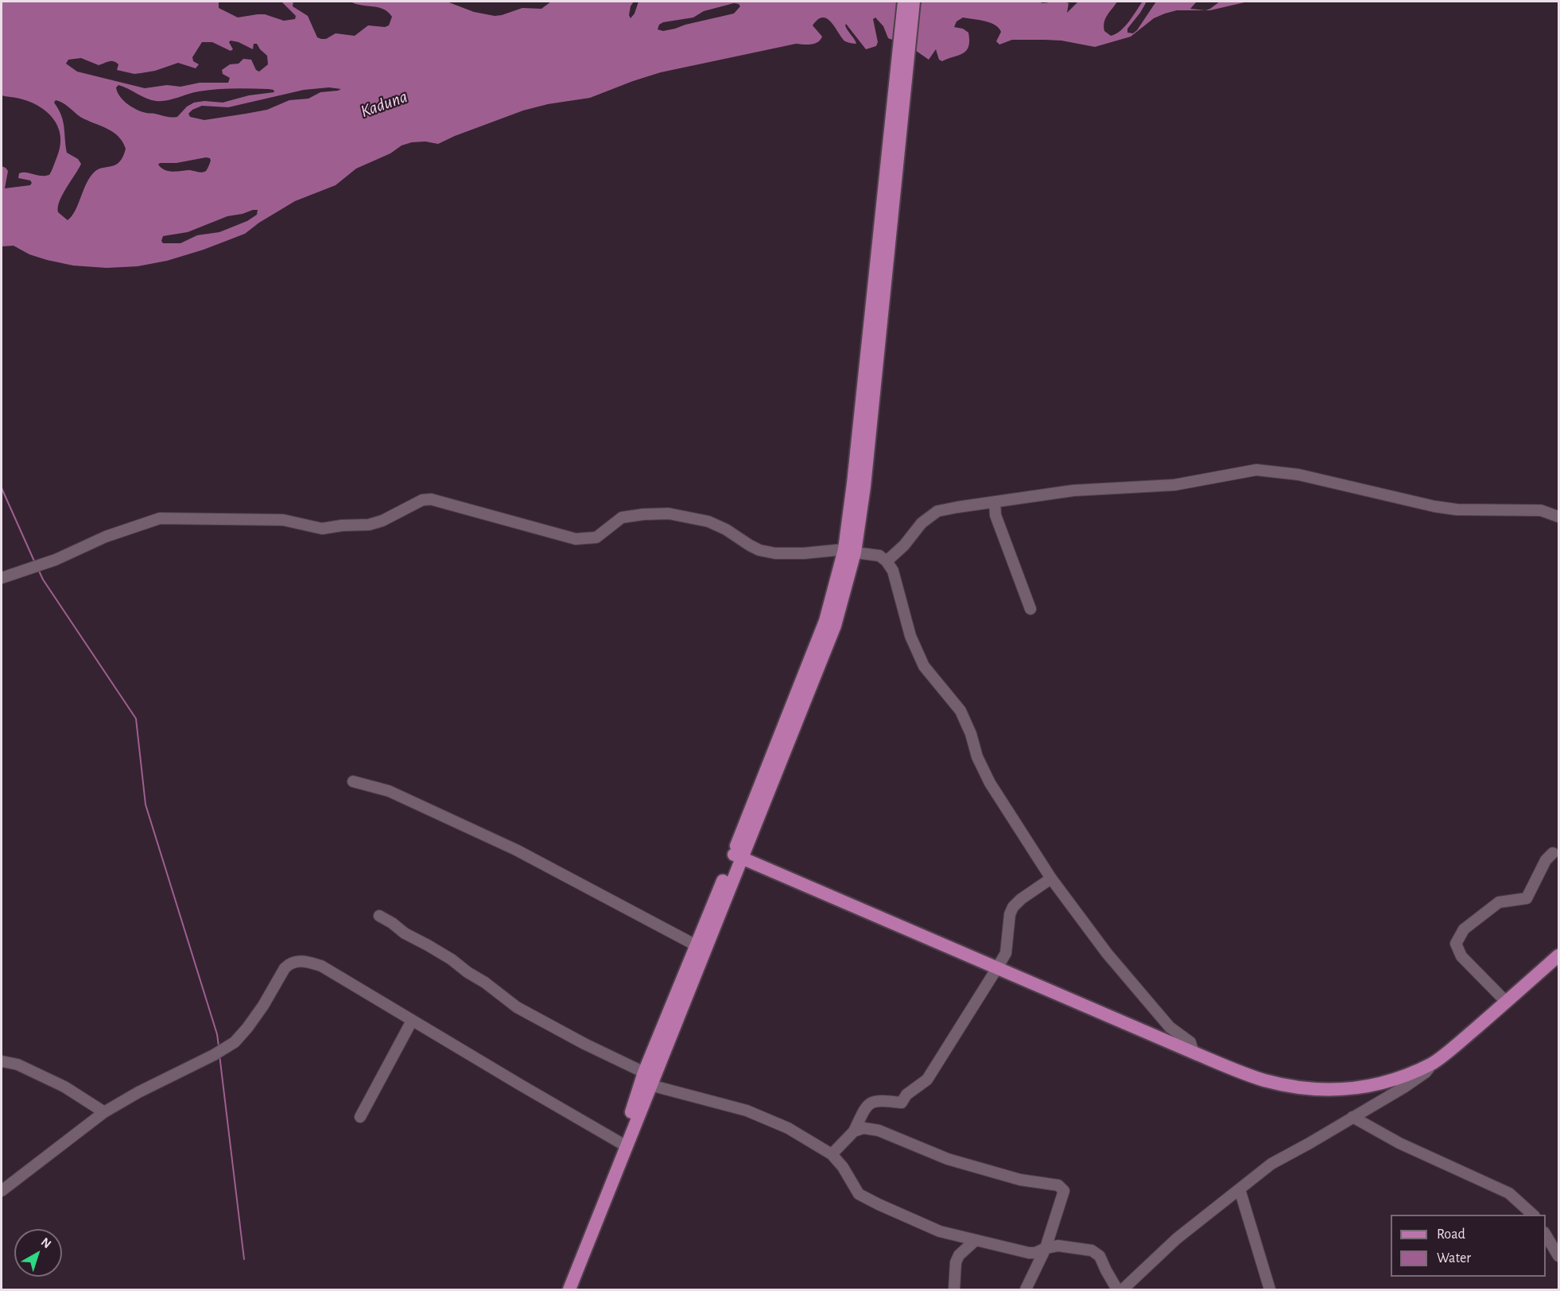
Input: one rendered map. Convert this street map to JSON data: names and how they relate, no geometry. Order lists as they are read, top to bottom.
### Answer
{
  "water": ["Kaduna"],
  "legend": ["Road", "Water"],
  "north": "top right"
}
